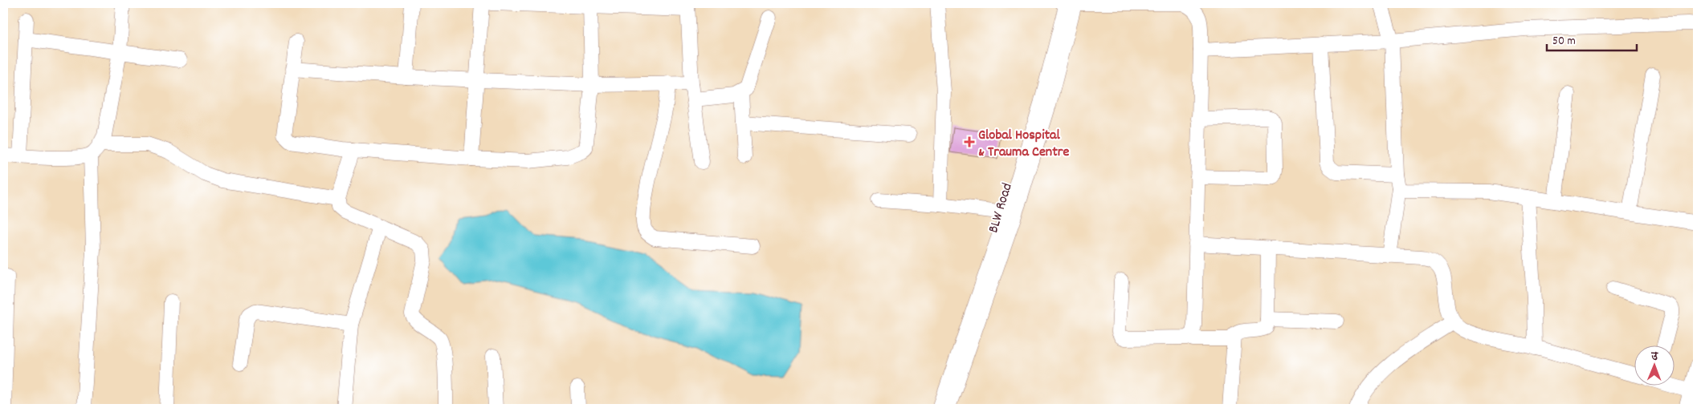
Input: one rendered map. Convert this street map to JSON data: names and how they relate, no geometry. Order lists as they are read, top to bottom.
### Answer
{
  "streets": {
    "main road": ["BLW Road"]
  },
  "places": {
    "health": ["Global Hospital & Trauma Centre"]
  },
  "scale_bar": "50 m",
  "north": "top"
}
